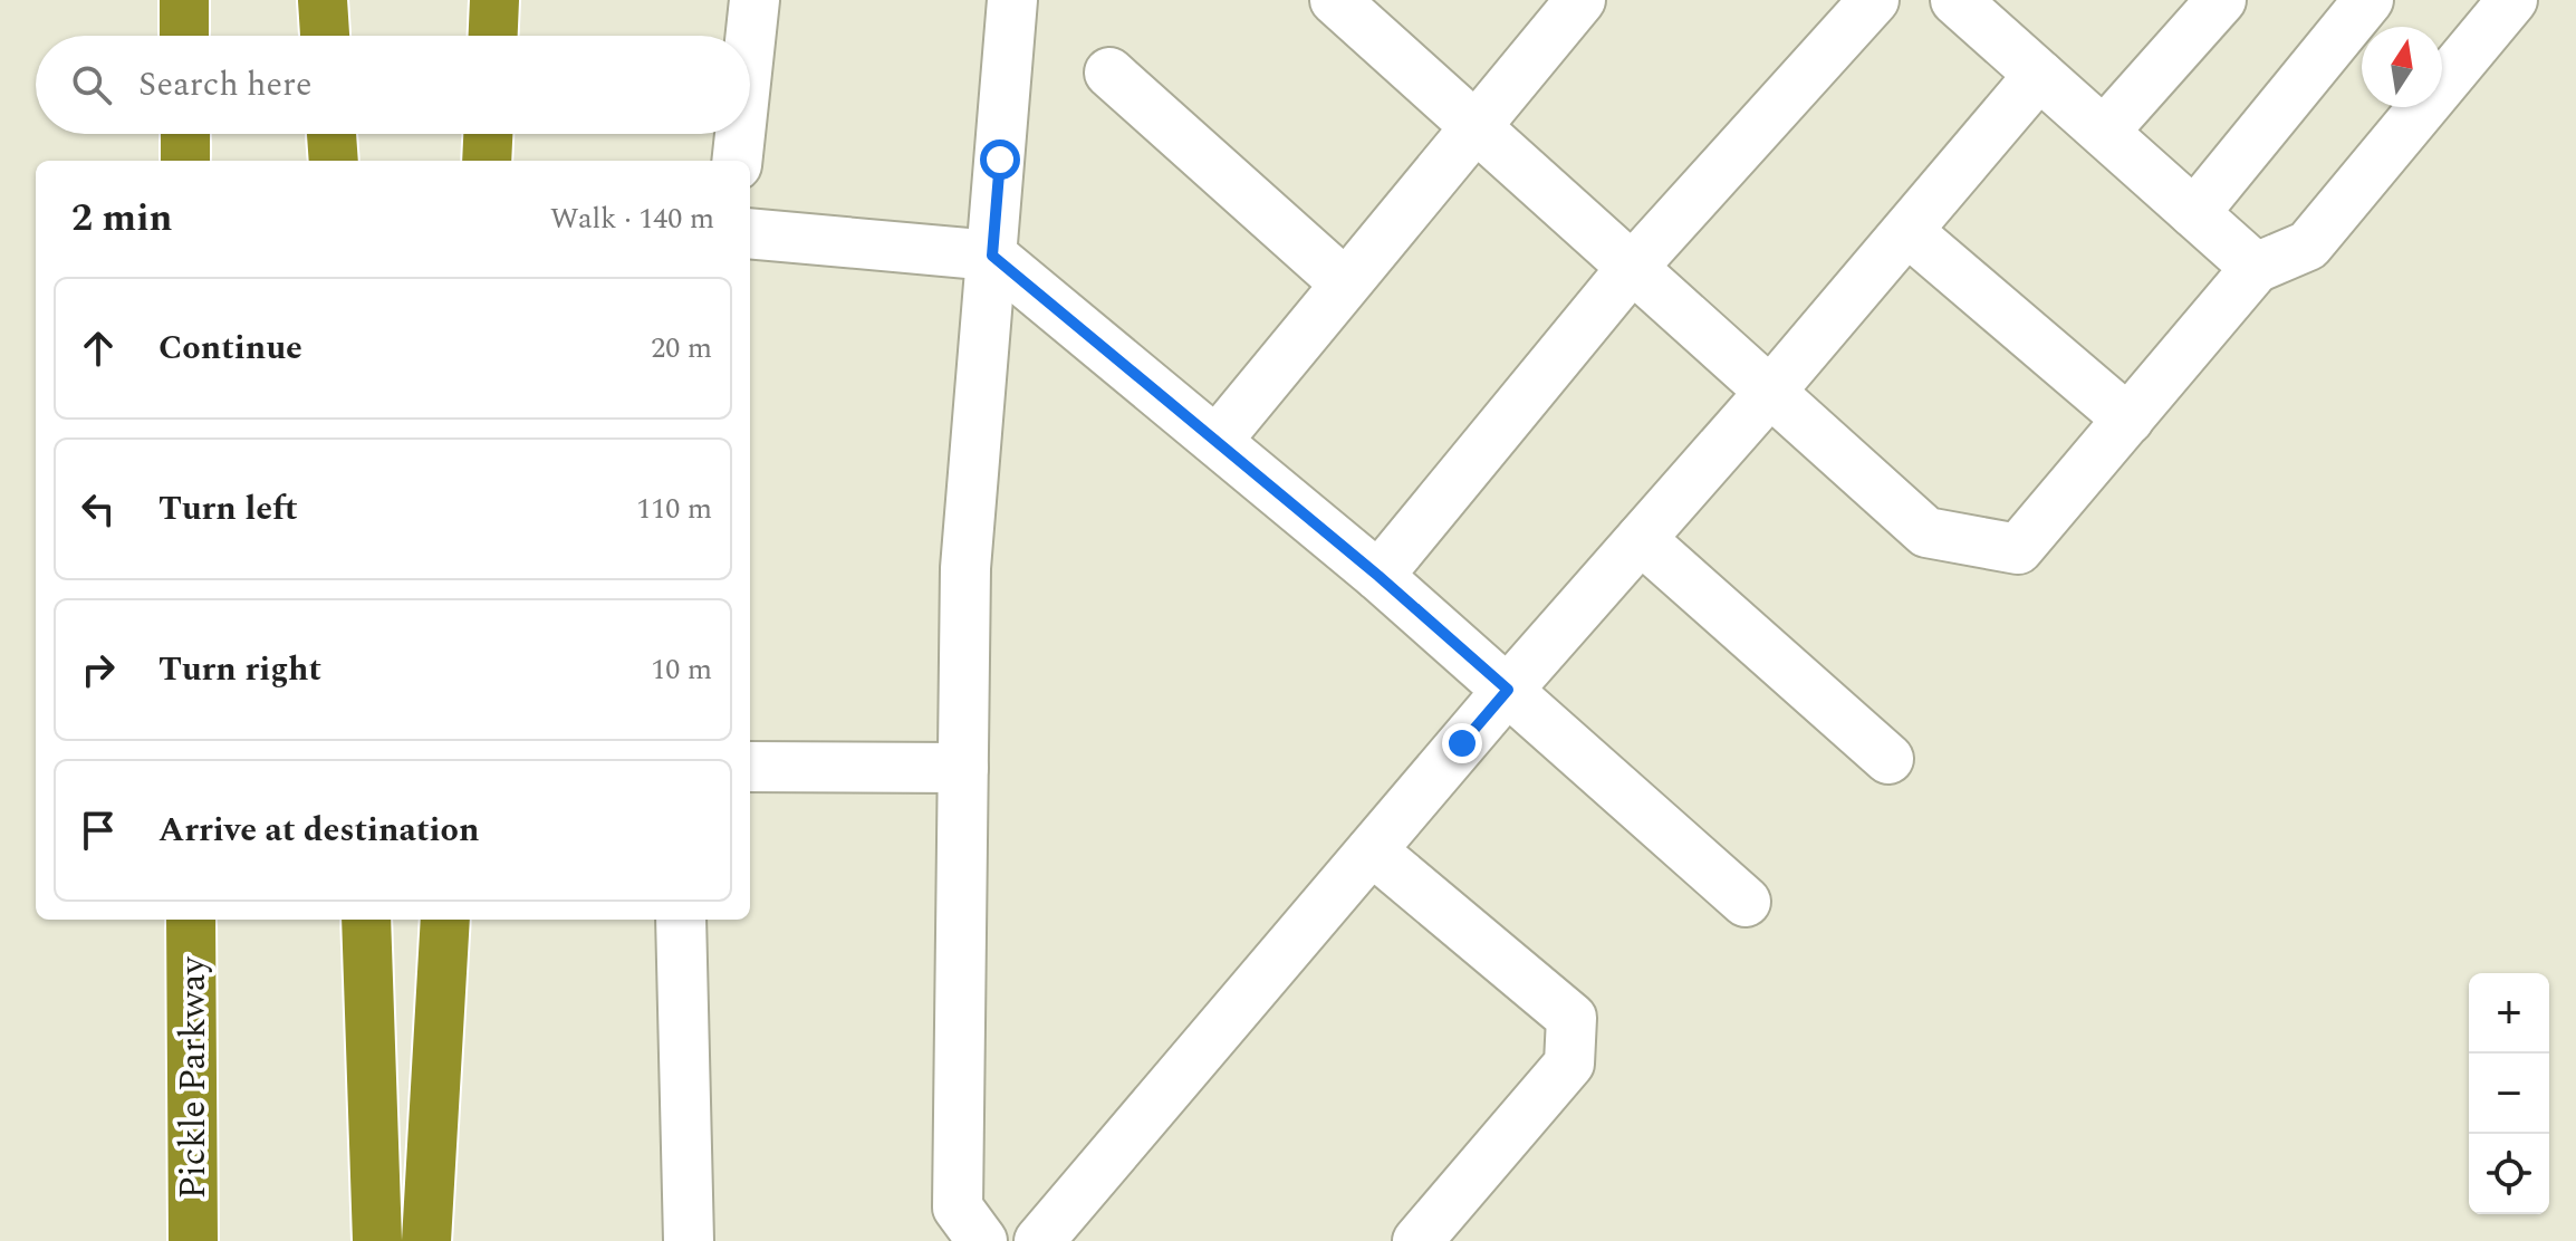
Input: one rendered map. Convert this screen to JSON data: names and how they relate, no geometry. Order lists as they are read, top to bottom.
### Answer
{
  "streets": {
    "highway": ["Pickle Parkway"]
  },
  "north": "top",
  "page": {
    "search": "Search here",
    "heading": ["2 min", "Walk · 140 m"],
    "list": [
      ["Continue", "20 m"],
      ["Turn left", "110 m"],
      ["Turn right", "10 m"],
      "Arrive at destination"
    ],
    "map_buttons": ["+", "−"]
  }
}
